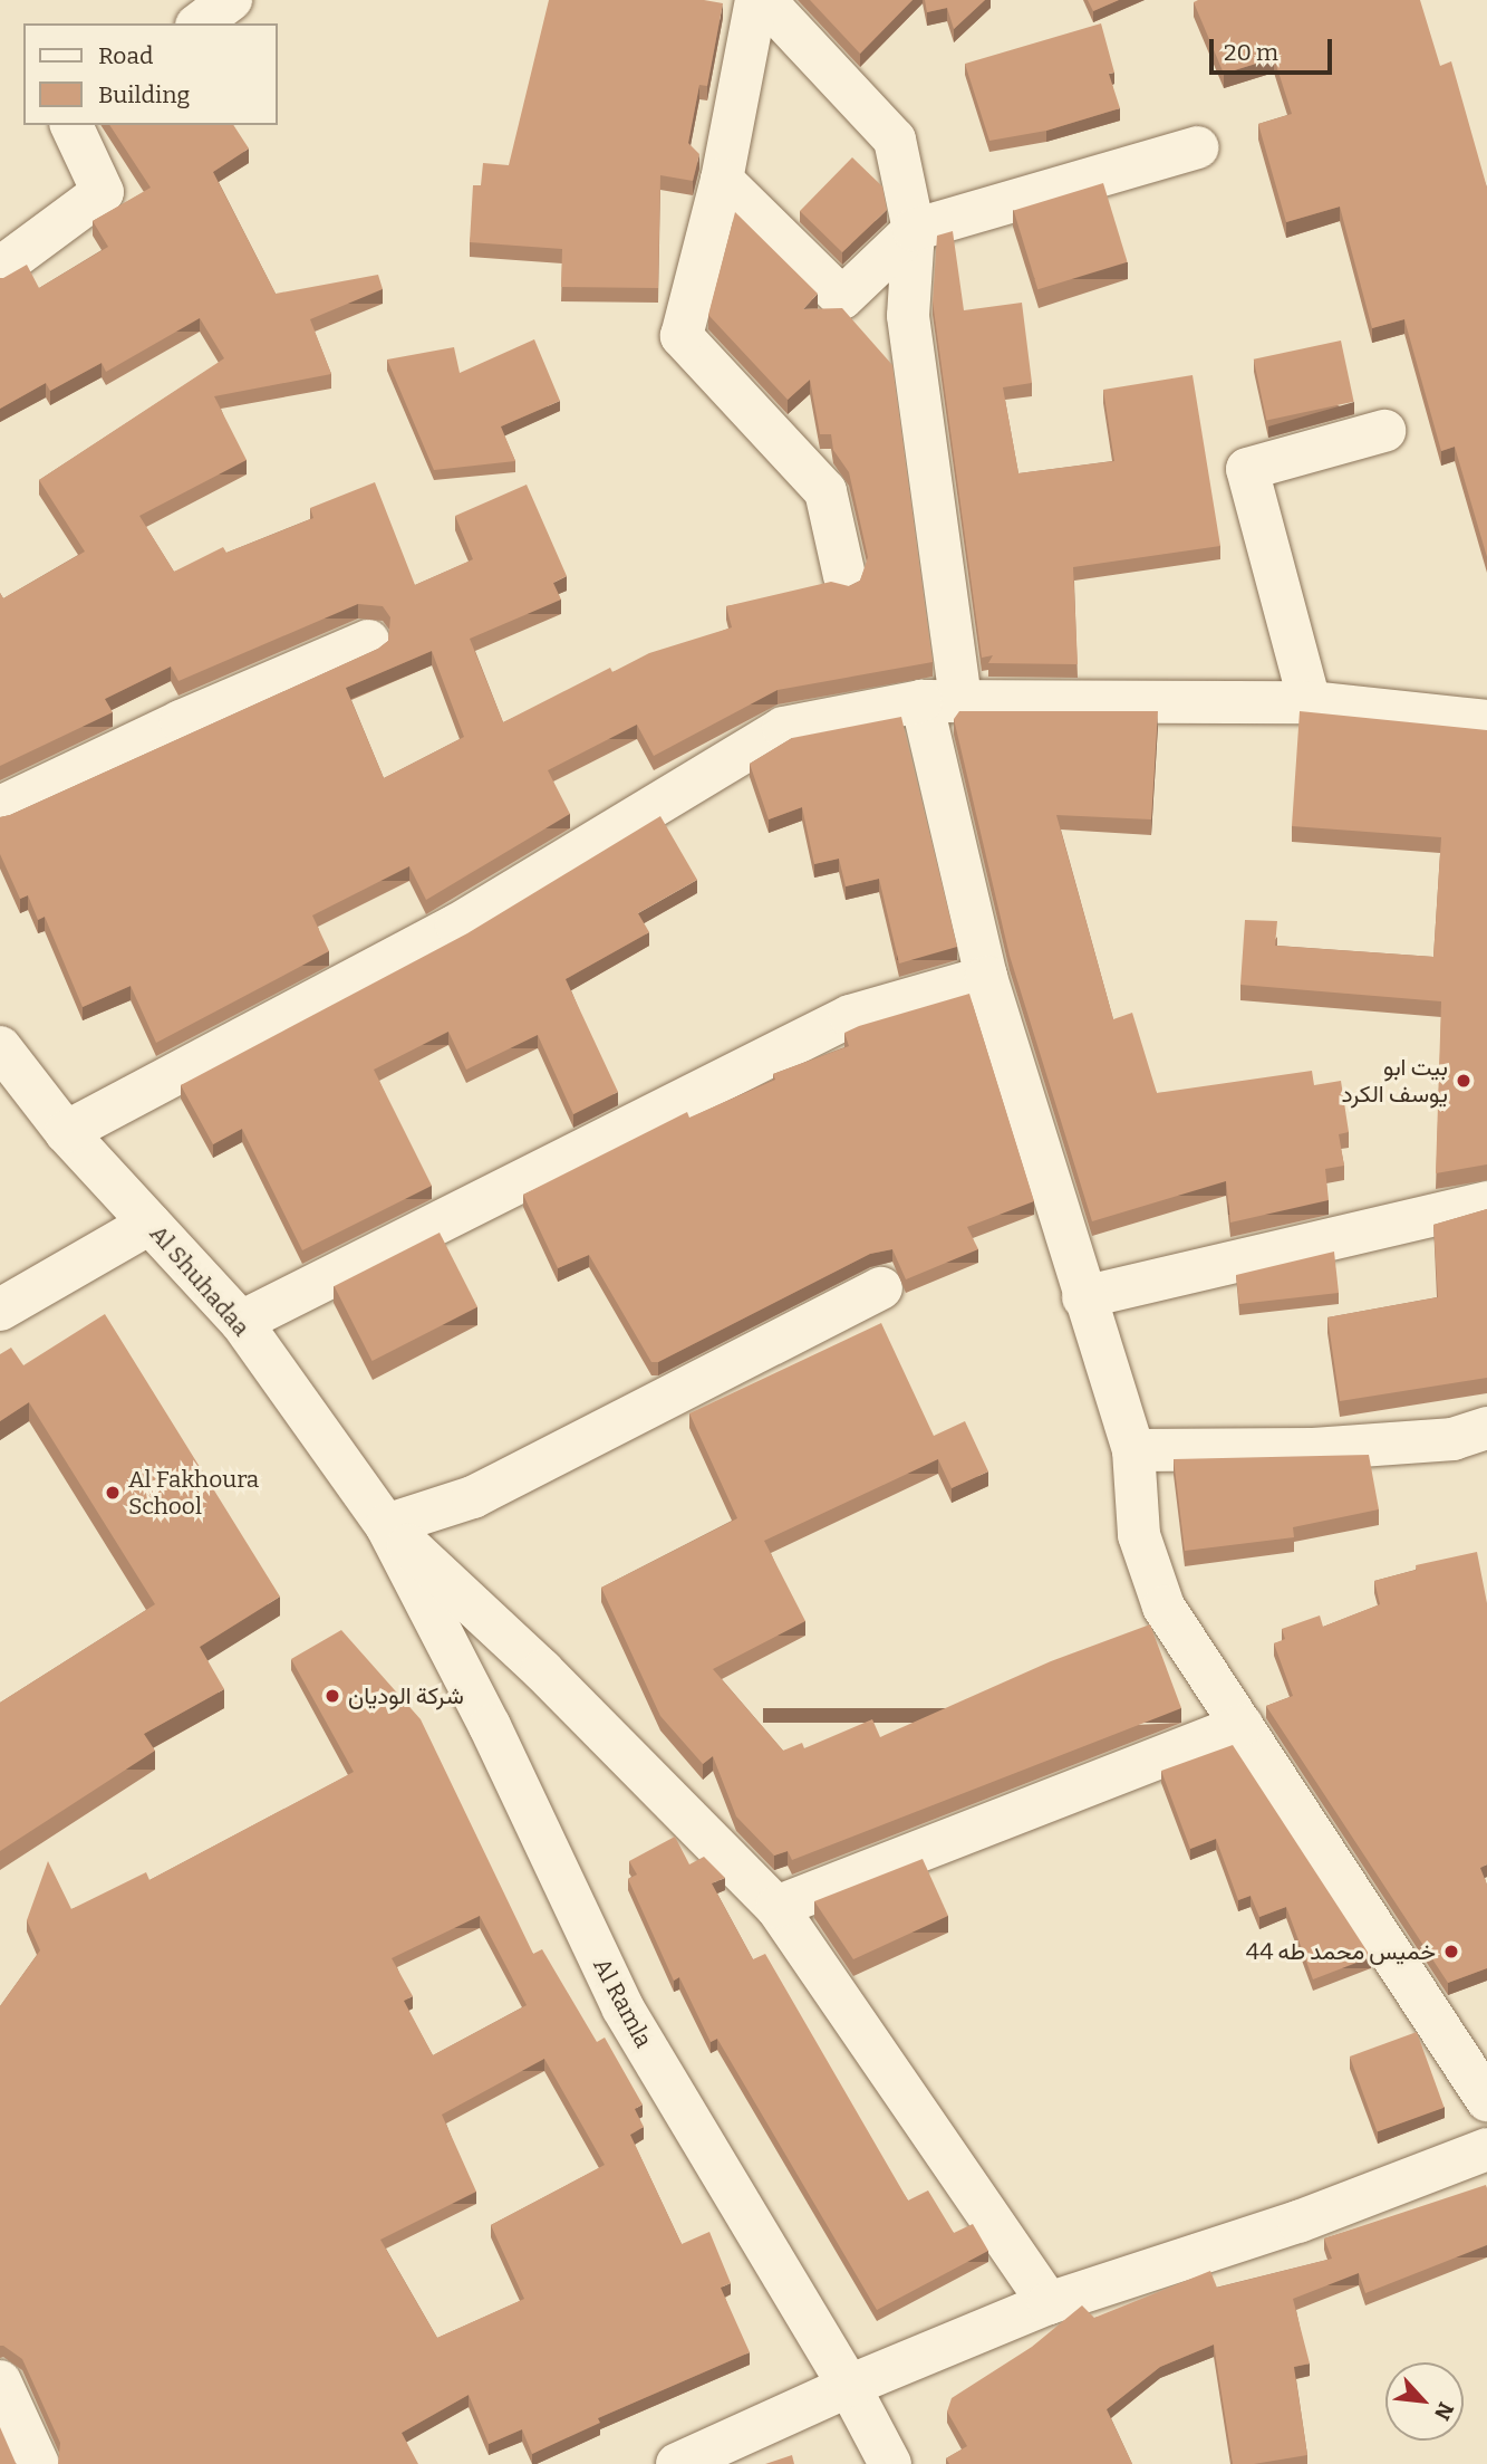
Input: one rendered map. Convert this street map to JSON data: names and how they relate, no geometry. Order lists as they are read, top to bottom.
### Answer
{
  "streets": {
    "street": ["Al Shuhadaa", "Al Ramla"]
  },
  "crossings": [
    ["Al Shuhadaa", "Al Ramla"]
  ],
  "places": [
    "بيت ابو يوسف الكرد",
    "Al Fakhoura School",
    "شركة الوديان",
    "خميس محمد طه 44"
  ],
  "legend": ["Road", "Building"],
  "scale_bar": "20 m",
  "north": "bottom right"
}
